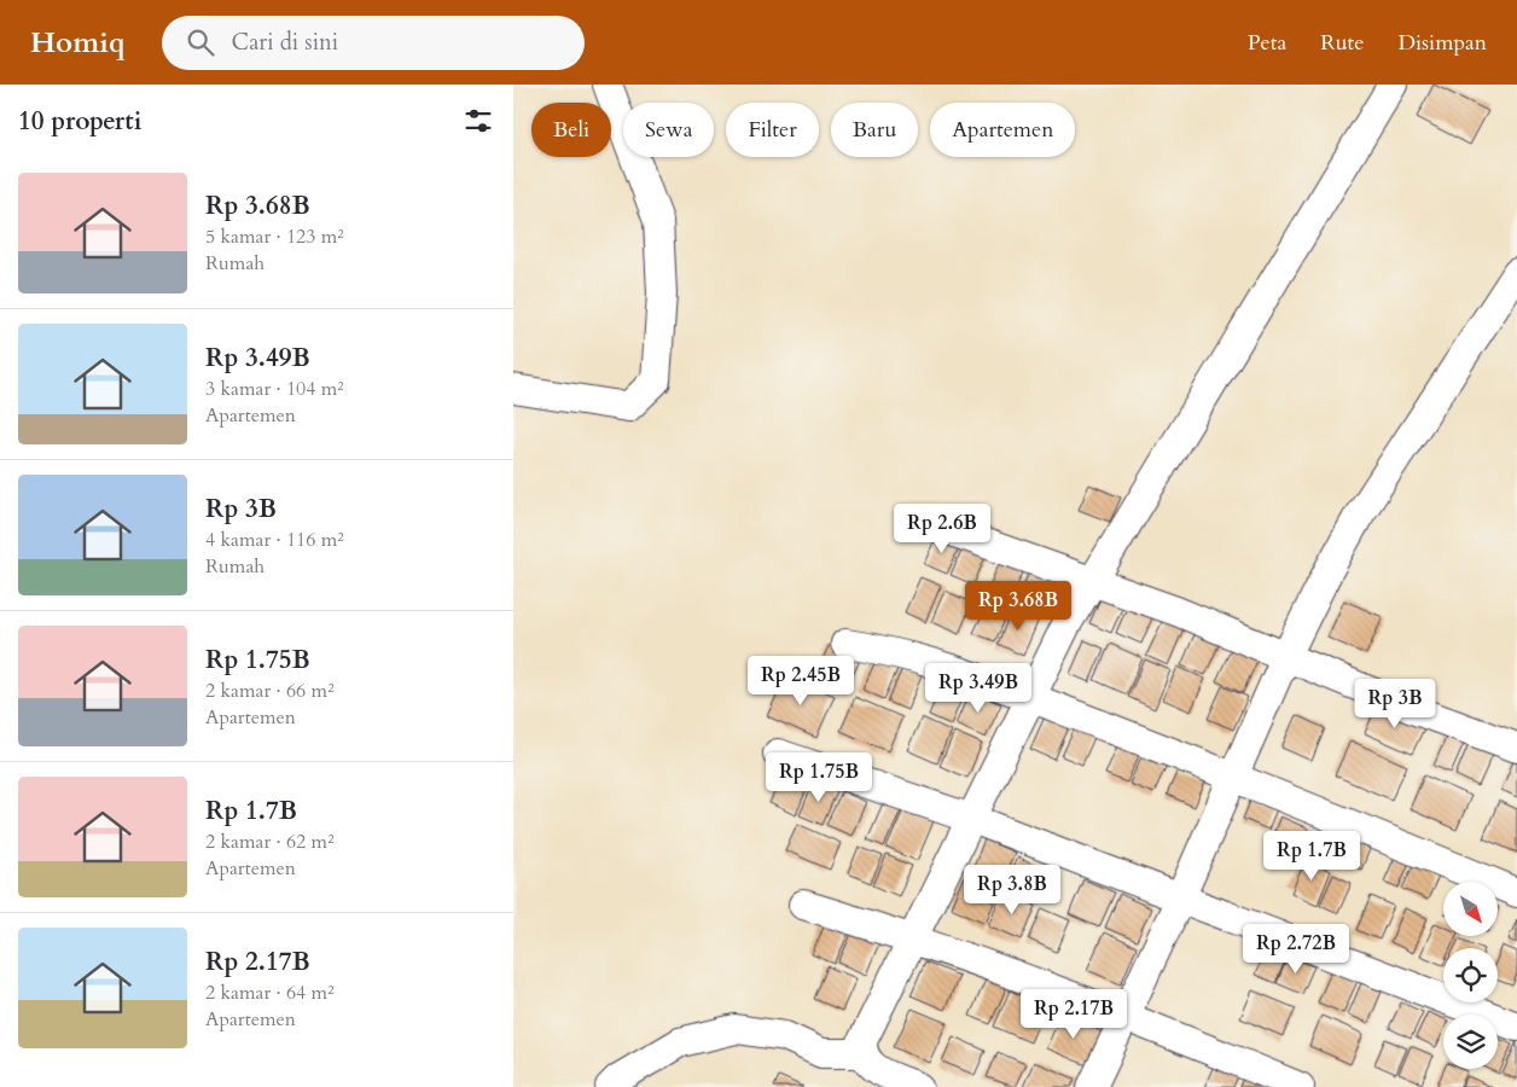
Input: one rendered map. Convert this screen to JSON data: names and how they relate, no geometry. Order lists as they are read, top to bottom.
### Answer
{
  "north": "bottom right",
  "page": {
    "header": "Homiq",
    "search": "Cari di sini",
    "nav": ["Peta", "Rute", "Disimpan"],
    "heading": "10 properti",
    "chip": [
      "Beli",
      "Sewa",
      "Filter",
      "Baru",
      "Apartemen"
    ],
    "list": [
      {
        "name": "Rp 3.68B",
        "note": "5 kamar · 123 m² · Rumah"
      },
      {
        "name": "Rp 3.49B",
        "note": "3 kamar · 104 m² · Apartemen"
      },
      {
        "name": "Rp 3B",
        "note": "4 kamar · 116 m² · Rumah"
      },
      {
        "name": "Rp 1.75B",
        "note": "2 kamar · 66 m² · Apartemen"
      },
      {
        "name": "Rp 1.7B",
        "note": "2 kamar · 62 m² · Apartemen"
      },
      {
        "name": "Rp 2.17B",
        "note": "2 kamar · 64 m² · Apartemen"
      }
    ],
    "price": [
      "Rp 2.6B",
      "Rp 3.68B",
      "Rp 2.45B",
      "Rp 3.49B",
      "Rp 3B",
      "Rp 1.75B",
      "Rp 1.7B",
      "Rp 3.8B",
      "Rp 2.72B",
      "Rp 2.17B"
    ]
  }
}
